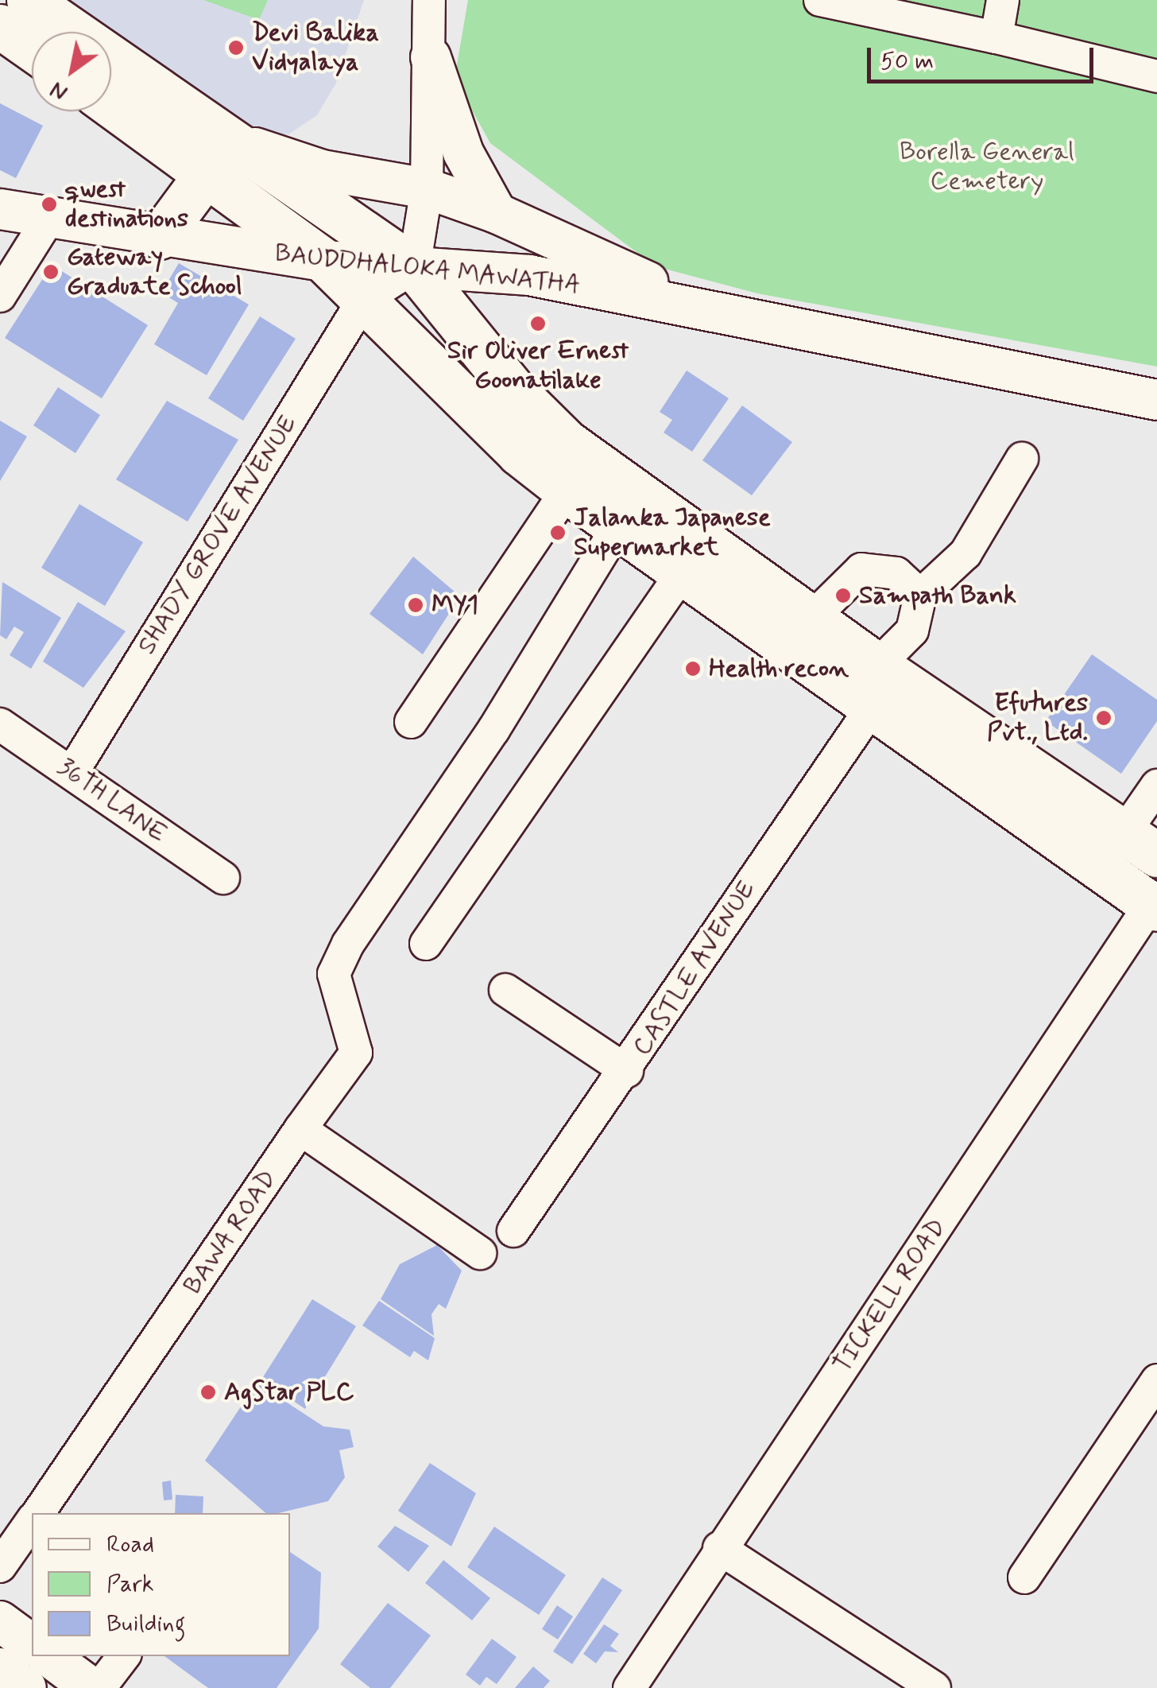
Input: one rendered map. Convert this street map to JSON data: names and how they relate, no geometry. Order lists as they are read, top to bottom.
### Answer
{
  "streets": {
    "main road": ["BAUDDHALOKA MAWATHA"],
    "street": [
      "SHADY GROVE AVENUE",
      "36TH LANE",
      "CASTLE AVENUE",
      "BAWA ROAD",
      "TICKELL ROAD"
    ]
  },
  "crossings": [
    ["SHADY GROVE AVENUE", "36TH LANE"]
  ],
  "parks": ["Borella General Cemetery"],
  "places": [
    "Devi Balika Vidyalaya",
    "qwest destinations",
    "Gateway Graduate School",
    "Sir Oliver Ernest Goonatilake",
    "Jalanka Japanese Supermarket",
    "Sampath Bank",
    "MY1",
    "Health recon",
    "Efutures Pvt., Ltd.",
    "AgStar PLC"
  ],
  "legend": ["Road", "Park", "Building"],
  "scale_bar": "50 m",
  "north": "bottom left"
}
